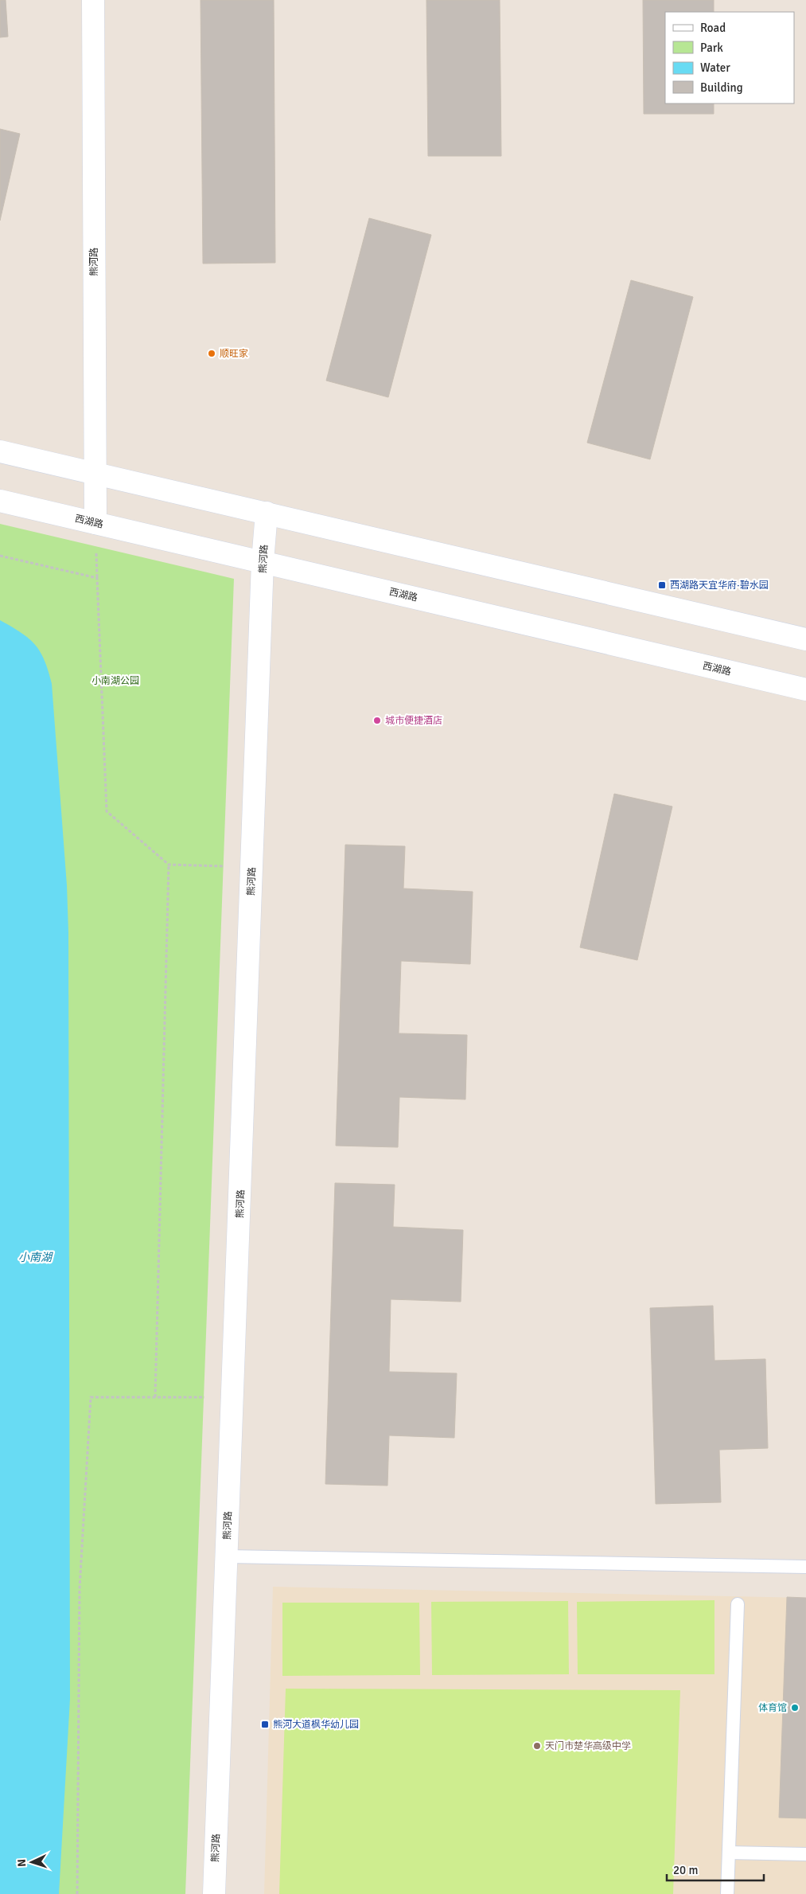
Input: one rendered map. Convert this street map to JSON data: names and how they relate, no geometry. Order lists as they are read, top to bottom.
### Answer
{
  "streets": {
    "street": ["熊河路", "西湖路"]
  },
  "crossings": [
    ["熊河路", "西湖路"]
  ],
  "water": ["小南湖"],
  "parks": ["小南湖公园"],
  "places": {
    "other": [
      "顺旺家",
      "城市便捷酒店",
      "体育馆",
      "天门市楚华高级中学"
    ],
    "transit": ["西湖路天宜华府·碧水园", "熊河大道枫华幼儿园"]
  },
  "legend": [
    "Road",
    "Park",
    "Water",
    "Building"
  ],
  "scale_bar": "20 m",
  "north": "left"
}
